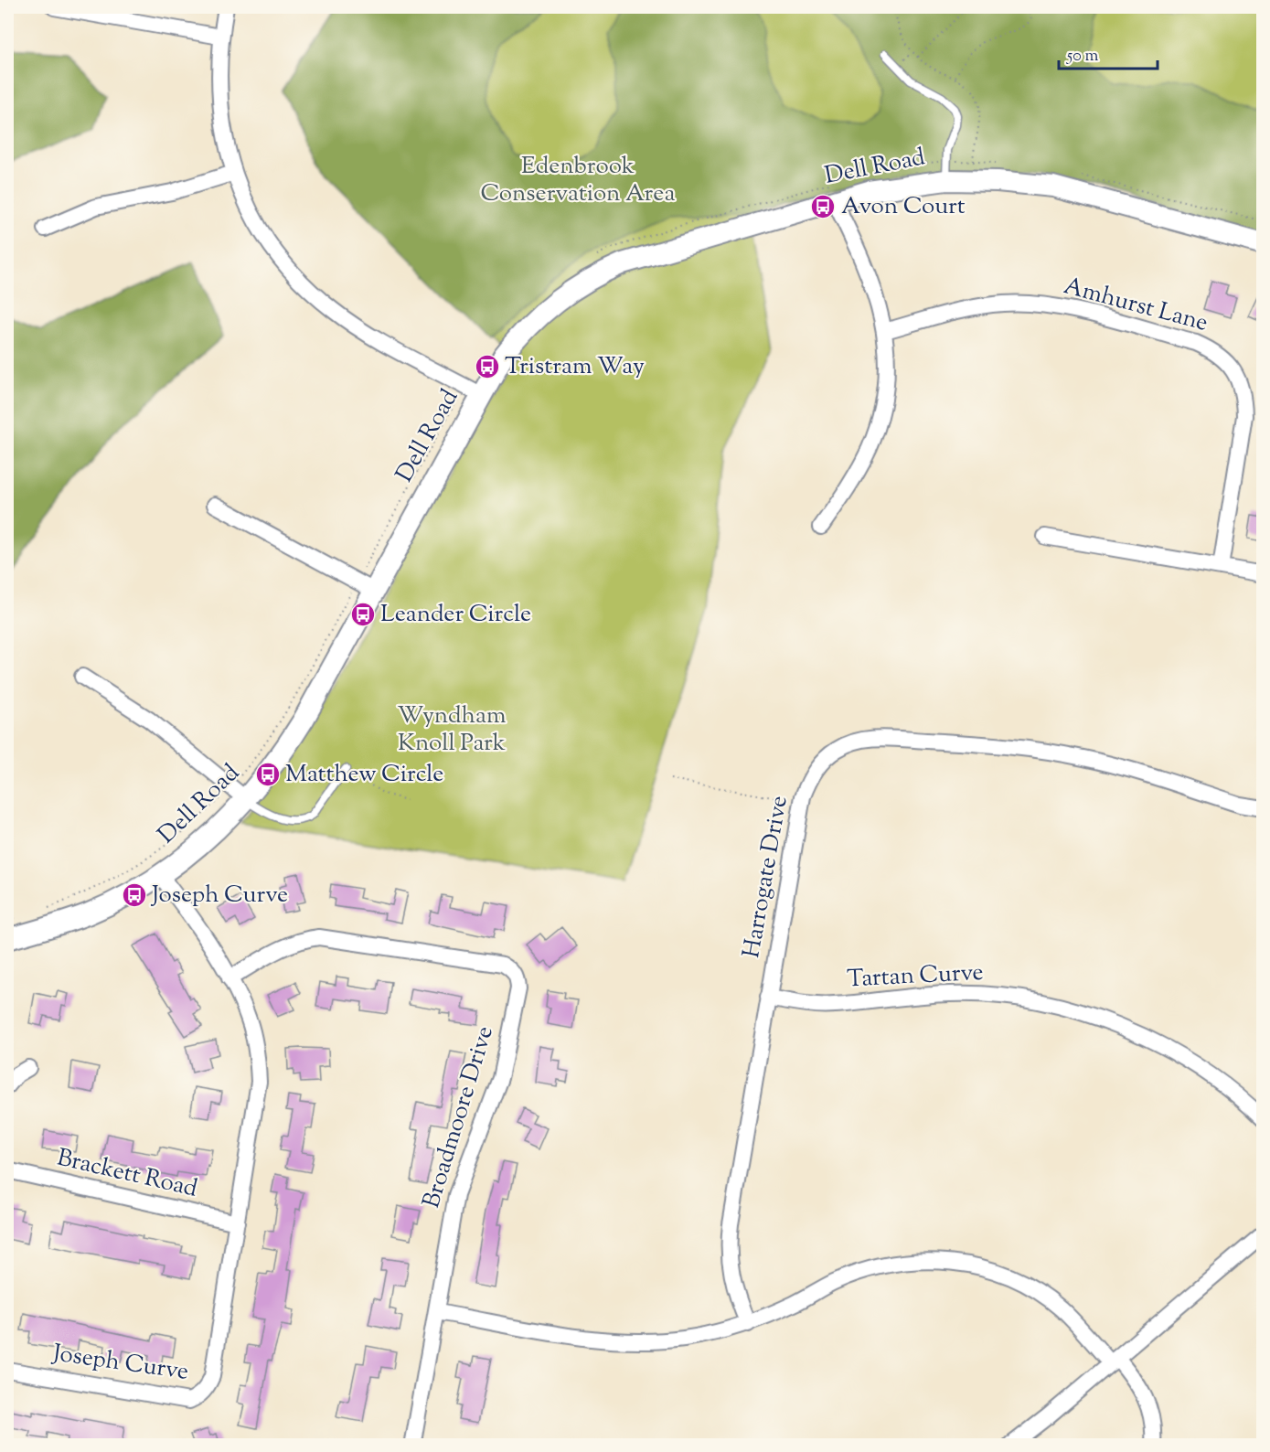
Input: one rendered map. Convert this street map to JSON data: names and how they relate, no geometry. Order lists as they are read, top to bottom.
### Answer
{
  "streets": {
    "street": [
      "Dell Road",
      "Amhurst Lane",
      "Harrogate Drive",
      "Tartan Curve",
      "Broadmoore Drive",
      "Brackett Road",
      "Joseph Curve"
    ]
  },
  "crossings": [
    ["Dell Road", "Joseph Curve"],
    ["Harrogate Drive", "Tartan Curve"],
    ["Broadmoore Drive", "Joseph Curve"],
    ["Brackett Road", "Joseph Curve"]
  ],
  "parks": ["Edenbrook Conservation Area", "Wyndham Knoll Park"],
  "places": {
    "bus stop": [
      "Avon Court",
      "Tristram Way",
      "Leander Circle",
      "Matthew Circle",
      "Joseph Curve"
    ]
  },
  "scale_bar": "50 m"
}
